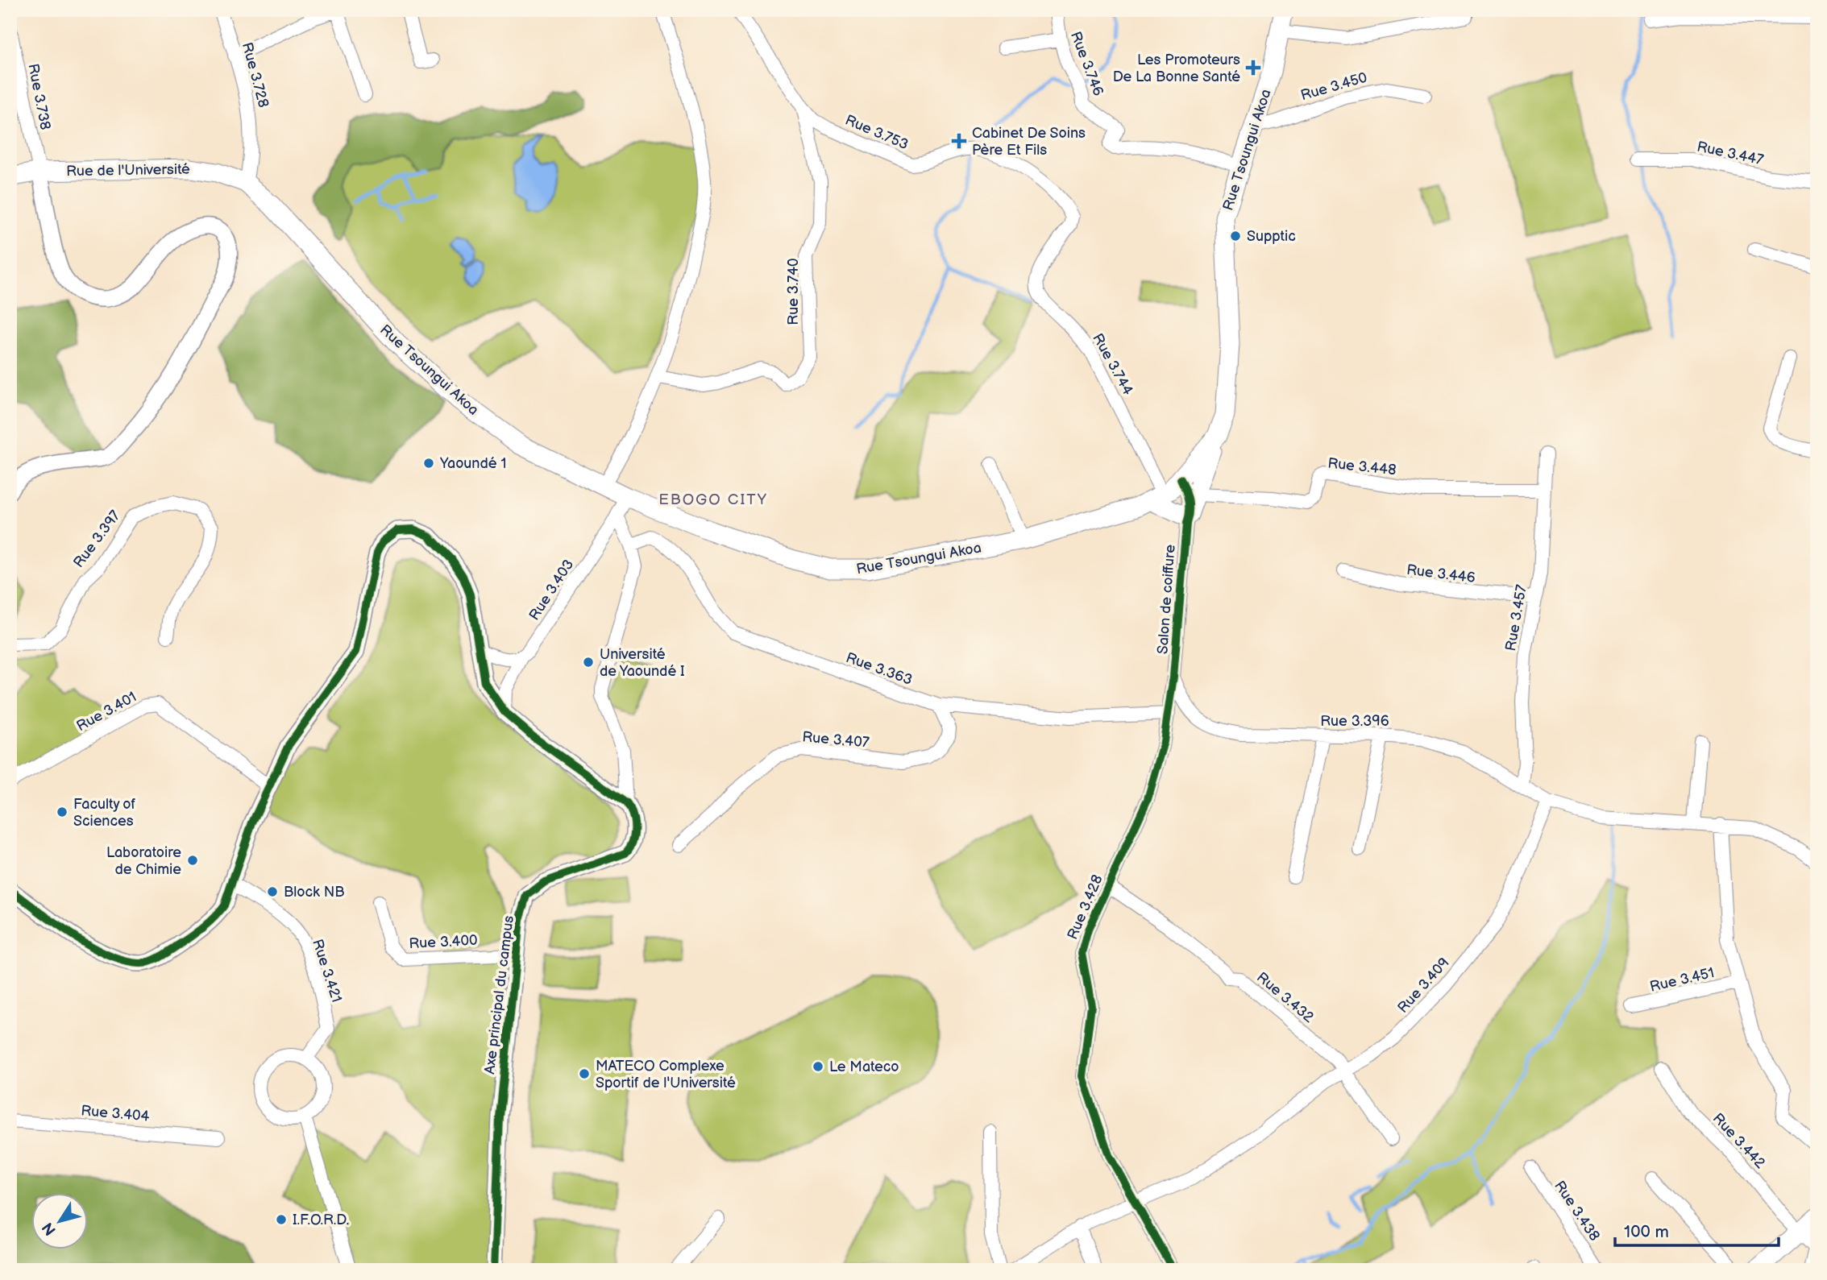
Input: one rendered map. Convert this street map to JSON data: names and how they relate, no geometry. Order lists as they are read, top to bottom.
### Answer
{
  "streets": {
    "main road": ["Rue Tsoungui Akoa", "Rue de l'Université"],
    "street": [
      "Rue 3.746",
      "Rue 3.728",
      "Rue 3.450",
      "Rue 3.738",
      "Rue 3.753",
      "Rue 3.447",
      "Rue 3.740",
      "Rue 3.744",
      "Rue 3.448",
      "Rue 3.397",
      "Rue 3.446",
      "Rue 3.403",
      "Salon de coiffure",
      "Rue 3.457",
      "Rue 3.363",
      "Rue 3.401",
      "Rue 3.396",
      "Rue 3.407",
      "Rue 3.428",
      "Rue 3.400",
      "Rue 3.421",
      "Rue 3.451",
      "Rue 3.409",
      "Axe principal du campus",
      "Rue 3.432",
      "Rue 3.404",
      "Rue 3.442",
      "Rue 3.438"
    ]
  },
  "crossings": [
    ["Rue 3.746", "Rue Tsoungui Akoa"],
    ["Rue 3.728", "Rue Tsoungui Akoa"],
    ["Rue 3.728", "Rue de l'Université"],
    ["Rue 3.450", "Rue Tsoungui Akoa"],
    ["Rue 3.738", "Rue de l'Université"],
    ["Rue 3.753", "Rue 3.740"],
    ["Rue 3.753", "Rue 3.744"],
    ["Rue Tsoungui Akoa", "Rue de l'Université"],
    ["Rue Tsoungui Akoa", "Rue 3.744"],
    ["Rue Tsoungui Akoa", "Rue 3.403"],
    ["Rue Tsoungui Akoa", "Salon de coiffure"],
    ["Rue 3.744", "Salon de coiffure"],
    ["Rue 3.448", "Rue 3.457"],
    ["Rue 3.446", "Rue 3.457"],
    ["Salon de coiffure", "Rue 3.396"],
    ["Salon de coiffure", "Rue 3.428"],
    ["Rue 3.457", "Rue 3.396"],
    ["Rue 3.363", "Rue 3.407"],
    ["Rue 3.363", "Rue 3.428"],
    ["Rue 3.396", "Rue 3.428"],
    ["Rue 3.396", "Rue 3.409"],
    ["Rue 3.428", "Rue 3.409"],
    ["Rue 3.428", "Rue 3.432"],
    ["Rue 3.400", "Axe principal du campus"],
    ["Rue 3.409", "Rue 3.432"]
  ],
  "districts": ["EBOGO CITY"],
  "places": {
    "health": ["Les Promoteurs De La Bonne Santé", "Cabinet De Soins Père Et Fils"],
    "other": [
      "Supptic",
      "Yaoundé 1",
      "Université de Yaoundé I",
      "Faculty of Sciences",
      "Laboratoire de Chimie",
      "Block NB",
      "Le Mateco",
      "MATECO Complexe Sportif de l'Université",
      "I.F.O.R.D."
    ]
  },
  "scale_bar": "100 m",
  "north": "bottom left"
}
